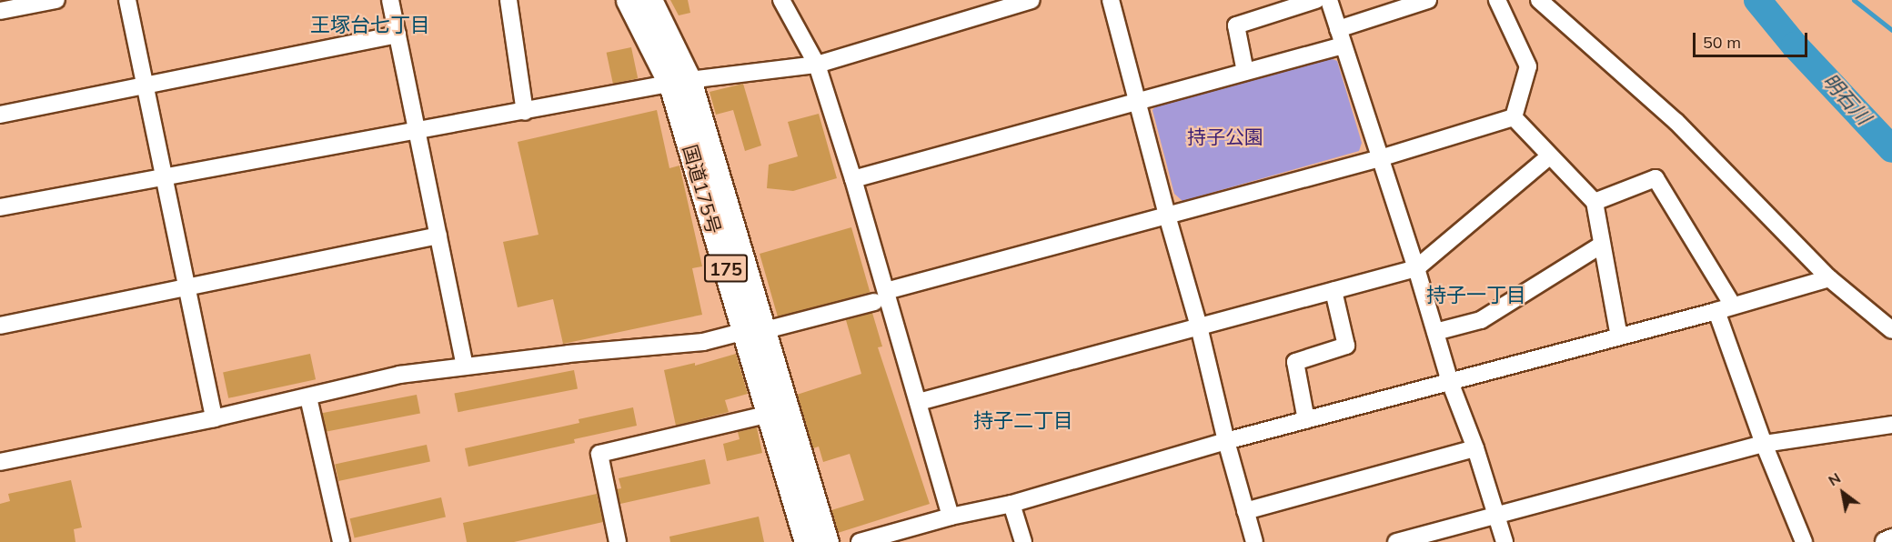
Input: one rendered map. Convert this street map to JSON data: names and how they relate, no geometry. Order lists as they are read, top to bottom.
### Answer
{
  "streets": {
    "highway": ["国道175号", "175"]
  },
  "districts": ["王塚台七丁目", "持子一丁目", "持子二丁目"],
  "water": ["明石川"],
  "parks": ["持子公園"],
  "scale_bar": "50 m",
  "north": "top left"
}
